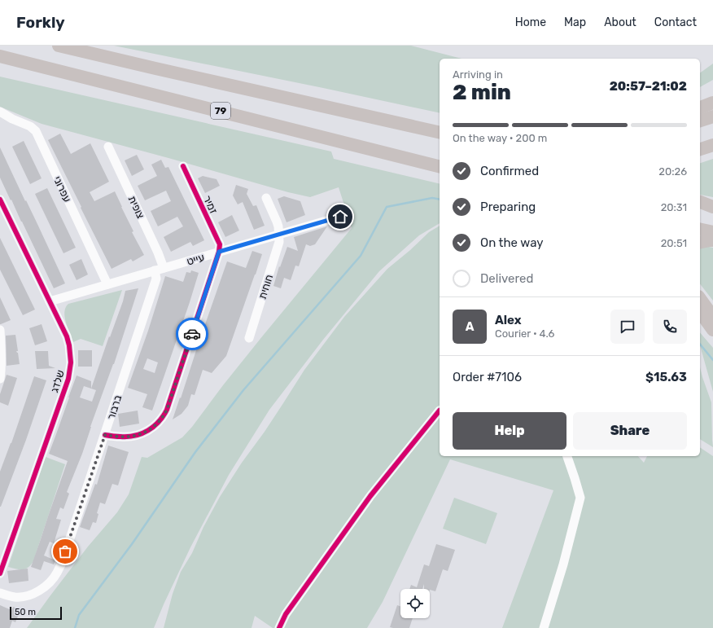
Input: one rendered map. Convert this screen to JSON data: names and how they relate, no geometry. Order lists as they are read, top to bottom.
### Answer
{
  "streets": {
    "highway": ["79"],
    "street": [
      "עפרוני",
      "זמיר",
      "צופית",
      "עייט",
      "חוחית",
      "שלדג",
      "ברבור"
    ]
  },
  "crossings": [
    ["עפרוני", "עייט"],
    ["זמיר", "עייט"],
    ["צופית", "עייט"],
    ["צופית", "ברבור"],
    ["עייט", "חוחית"],
    ["עייט", "שלדג"],
    ["עייט", "ברבור"]
  ],
  "scale_bar": "50 m",
  "page": {
    "header": "Forkly",
    "nav": [
      "Home",
      "Map",
      "About",
      "Contact"
    ],
    "heading": ["2 min", "Arriving in", "20:57–21:02"],
    "panel": [
      "Alex",
      "Courier · 4.6",
      "Order #7106",
      "$15.63"
    ],
    "bar": "On the way · 200 m",
    "list": [
      ["Confirmed", "20:26"],
      ["Preparing", "20:31"],
      ["On the way", "20:51"],
      "Delivered"
    ],
    "round": "A",
    "buttons": ["Help", "Share"],
    "scale": "50 m"
  }
}
